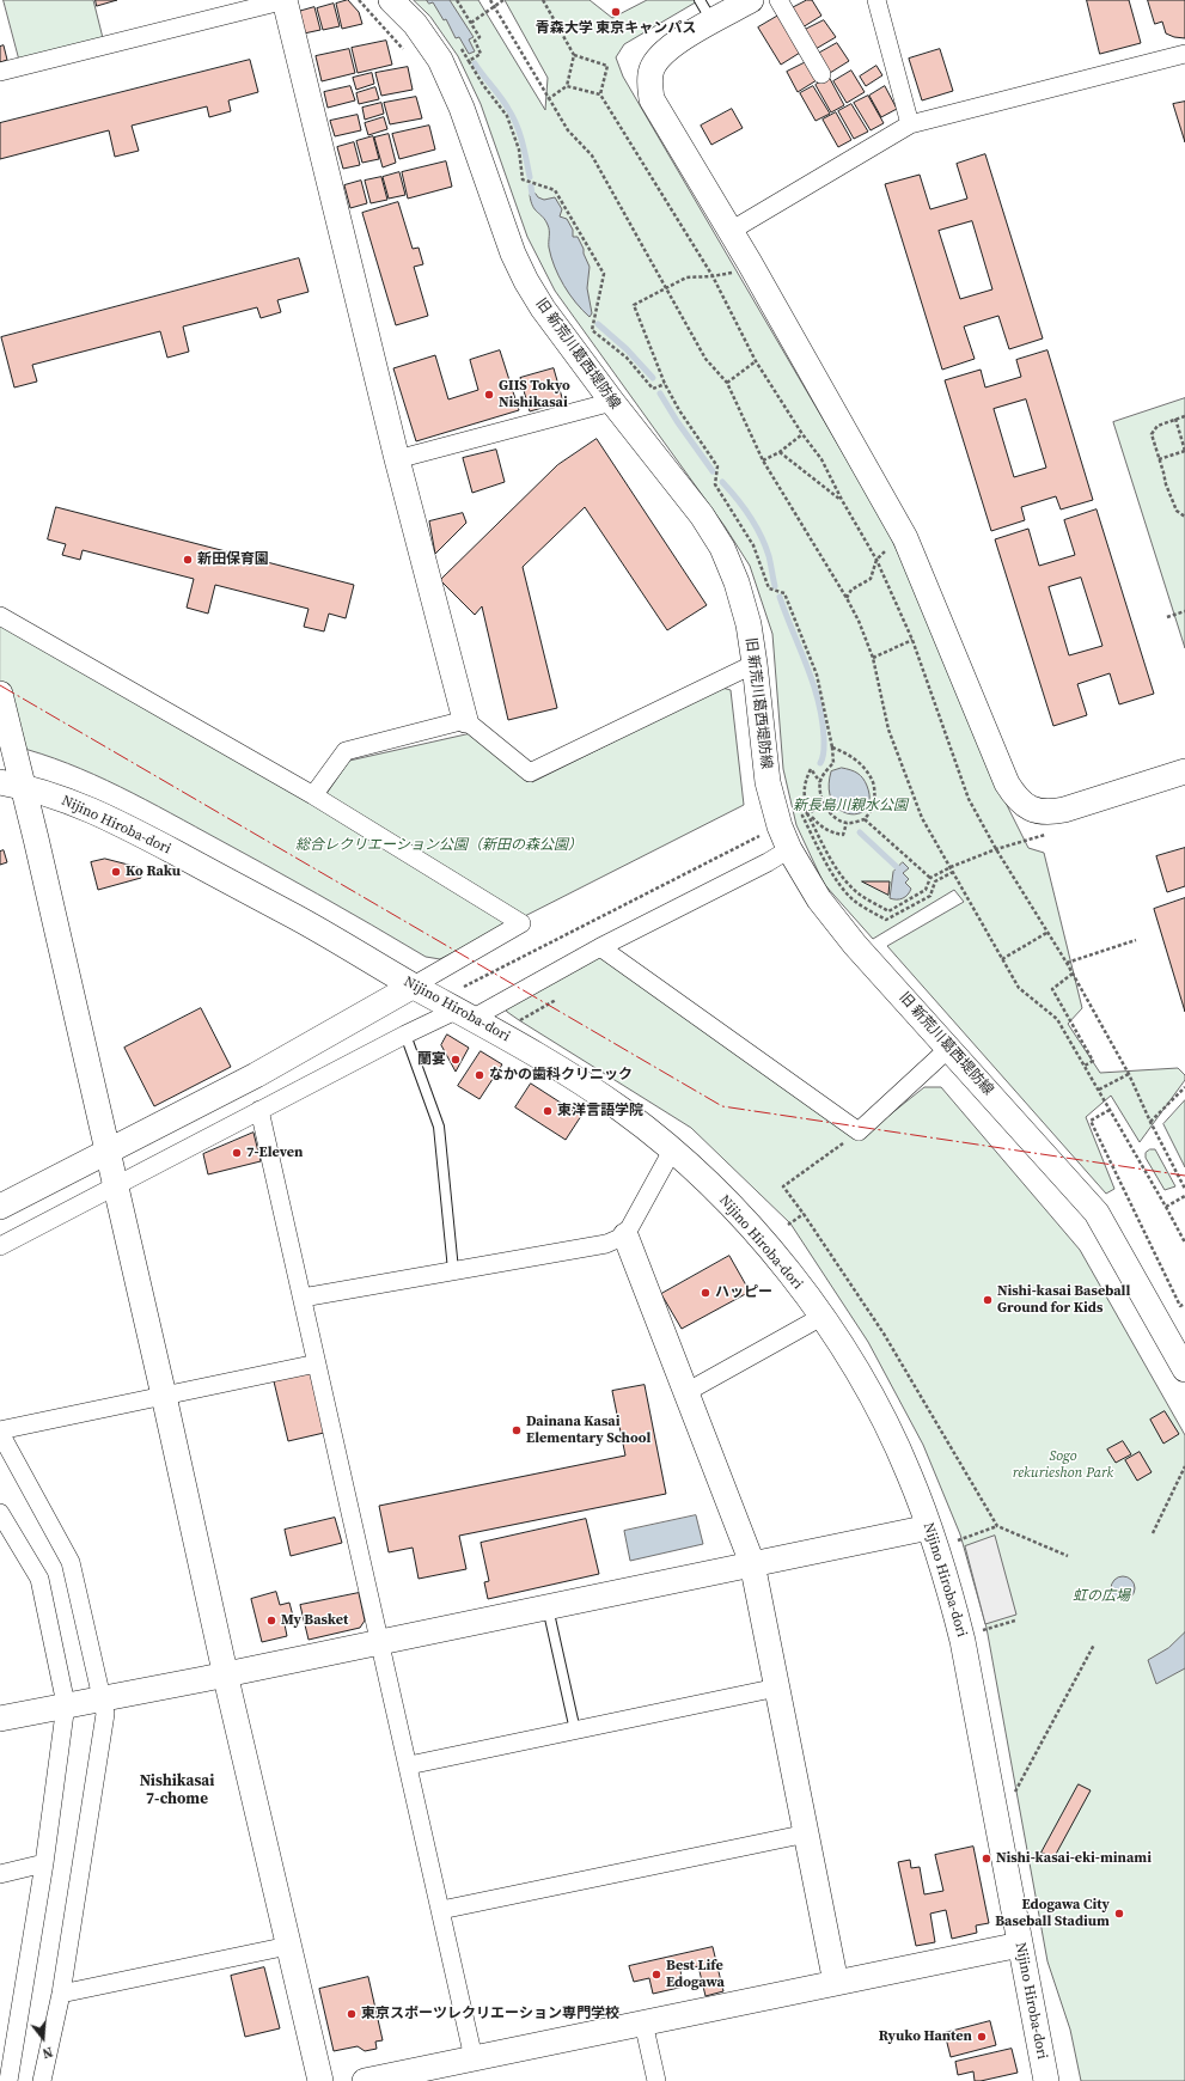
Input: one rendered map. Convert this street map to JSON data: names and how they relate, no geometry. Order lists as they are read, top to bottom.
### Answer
{
  "streets": {
    "street": ["旧 新荒川葛西堤防線", "Nijino Hiroba-dori"]
  },
  "districts": ["Nishikasai 7-chome"],
  "parks": [
    "新長島川親水公園",
    "総合レクリエーション公園（新田の森公園）",
    "Sogo rekurieshon Park",
    "虹の広場"
  ],
  "places": [
    "青森大学 東京キャンパス",
    "GIIS Tokyo Nishikasai",
    "新田保育園",
    "Ko Raku",
    "蘭宴",
    "なかの歯科クリニック",
    "東洋言語学院",
    "7-Eleven",
    "ハッピー",
    "Nishi-kasai Baseball Ground for Kids",
    "Dainana Kasai Elementary School",
    "My Basket",
    "Nishi-kasai-eki-minami",
    "Edogawa City Baseball Stadium",
    "Best Life Edogawa",
    "東京スポーツレクリエーション専門学校",
    "Ryuko Hanten"
  ],
  "north": "bottom"
}
